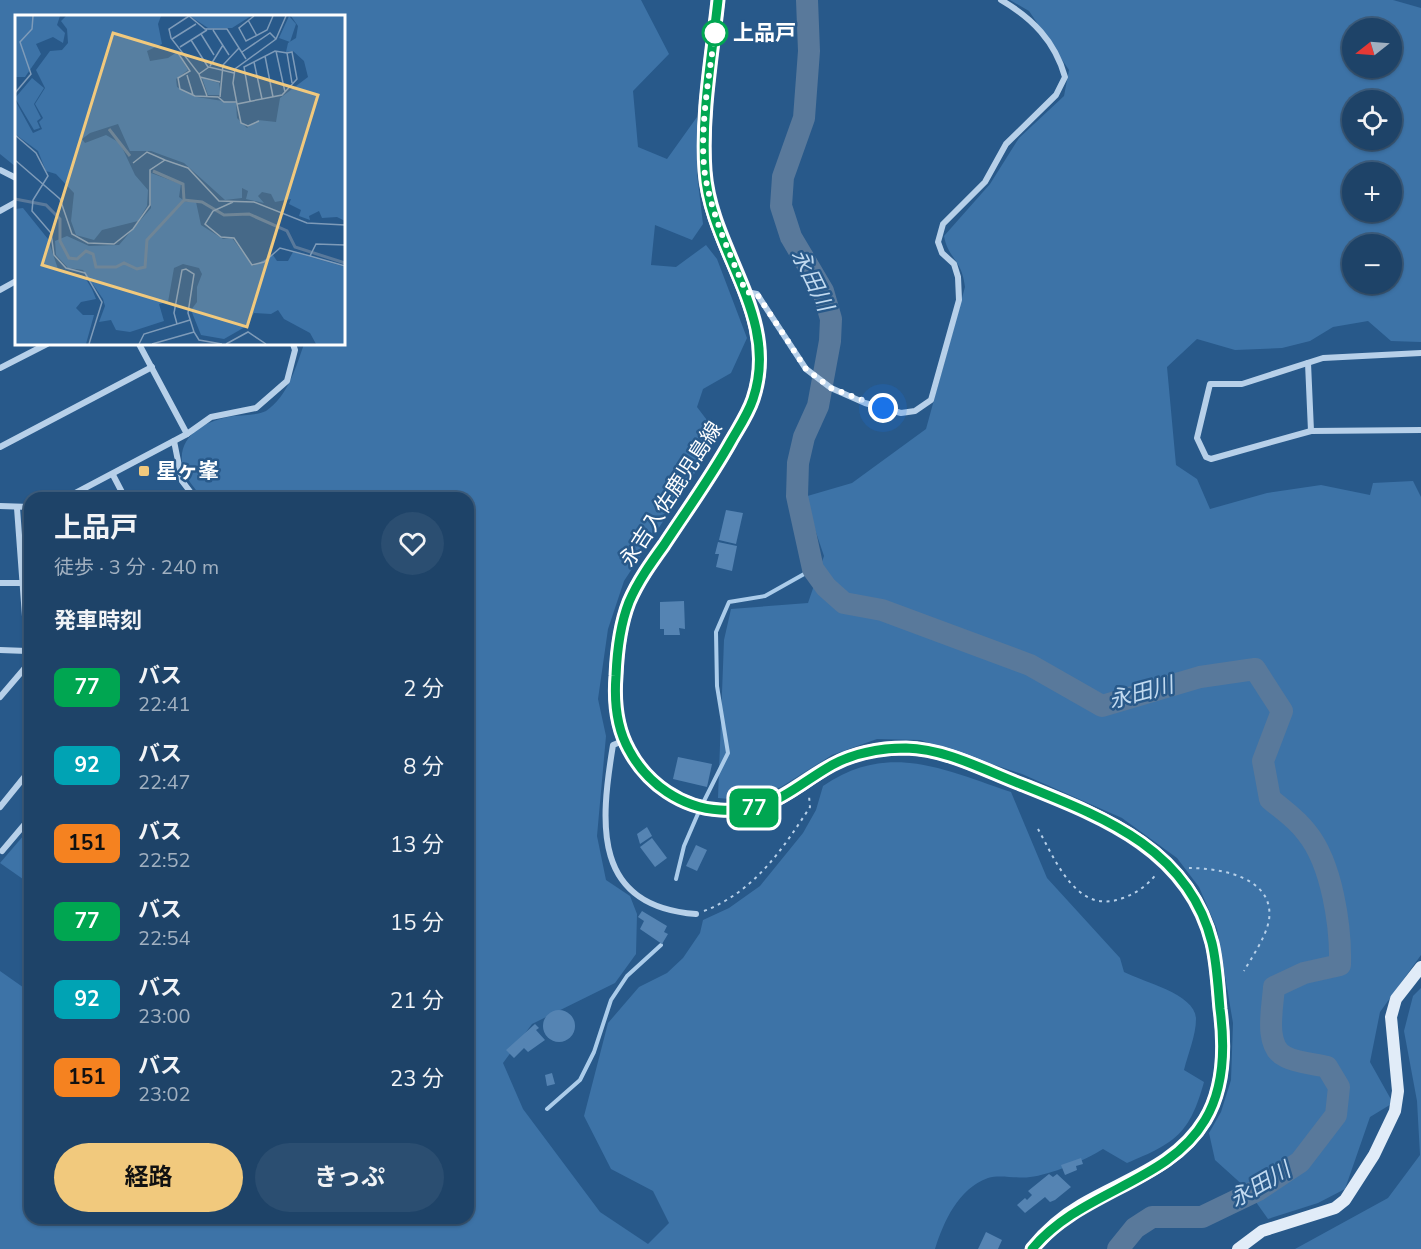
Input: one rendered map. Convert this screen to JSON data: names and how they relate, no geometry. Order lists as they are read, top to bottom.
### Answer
{
  "streets": {
    "main road": ["永吉入佐鹿児島線"]
  },
  "water": ["永田川"],
  "places": {
    "other": ["上品戸"],
    "transit": ["星ヶ峯"]
  },
  "lines": ["bus line 77"],
  "north": "left",
  "page": {
    "on_map": "77",
    "map_buttons": ["+", "−"],
    "heading": [
      ["上品戸", "徒歩 · 3 分 · 240 m"],
      "発車時刻"
    ],
    "list": [
      {
        "mark": "77",
        "name": "バス",
        "note": "22:41",
        "value": "2 分"
      },
      {
        "mark": "92",
        "name": "バス",
        "note": "22:47",
        "value": "8 分"
      },
      {
        "mark": "151",
        "name": "バス",
        "note": "22:52",
        "value": "13 分"
      },
      {
        "mark": "77",
        "name": "バス",
        "note": "22:54",
        "value": "15 分"
      },
      {
        "mark": "92",
        "name": "バス",
        "note": "23:00",
        "value": "21 分"
      },
      {
        "mark": "151",
        "name": "バス",
        "note": "23:02",
        "value": "23 分"
      }
    ],
    "buttons": ["経路", "きっぷ"]
  }
}
